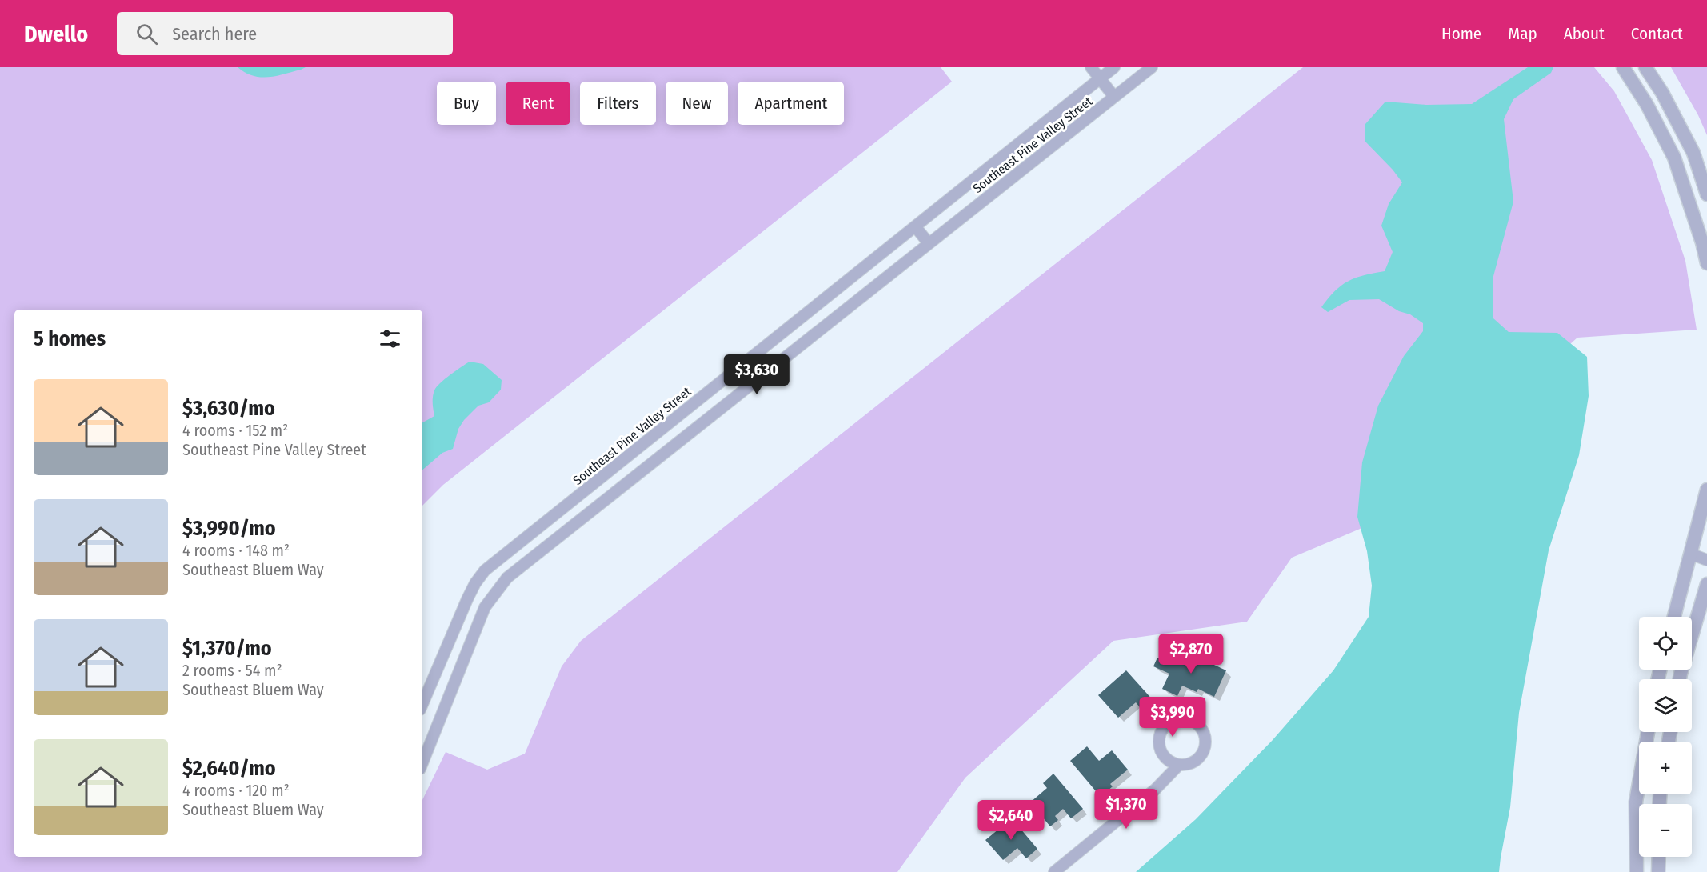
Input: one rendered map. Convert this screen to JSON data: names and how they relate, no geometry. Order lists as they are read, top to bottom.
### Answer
{
  "streets": {
    "street": ["Southeast Pine Valley Street"]
  },
  "page": {
    "header": "Dwello",
    "search": "Search here",
    "nav": [
      "Home",
      "Map",
      "About",
      "Contact"
    ],
    "chip": [
      "Buy",
      "Rent",
      "Filters",
      "New",
      "Apartment"
    ],
    "heading": "5 homes",
    "price": [
      "$3,630",
      "$2,870",
      "$3,990",
      "$1,370",
      "$2,640"
    ],
    "list": [
      {
        "name": "$3,630/mo",
        "note": "4 rooms · 152 m² · Southeast Pine Valley Street"
      },
      {
        "name": "$3,990/mo",
        "note": "4 rooms · 148 m² · Southeast Bluem Way"
      },
      {
        "name": "$1,370/mo",
        "note": "2 rooms · 54 m² · Southeast Bluem Way"
      },
      {
        "name": "$2,640/mo",
        "note": "4 rooms · 120 m² · Southeast Bluem Way"
      }
    ],
    "map_buttons": ["+", "−"]
  }
}
